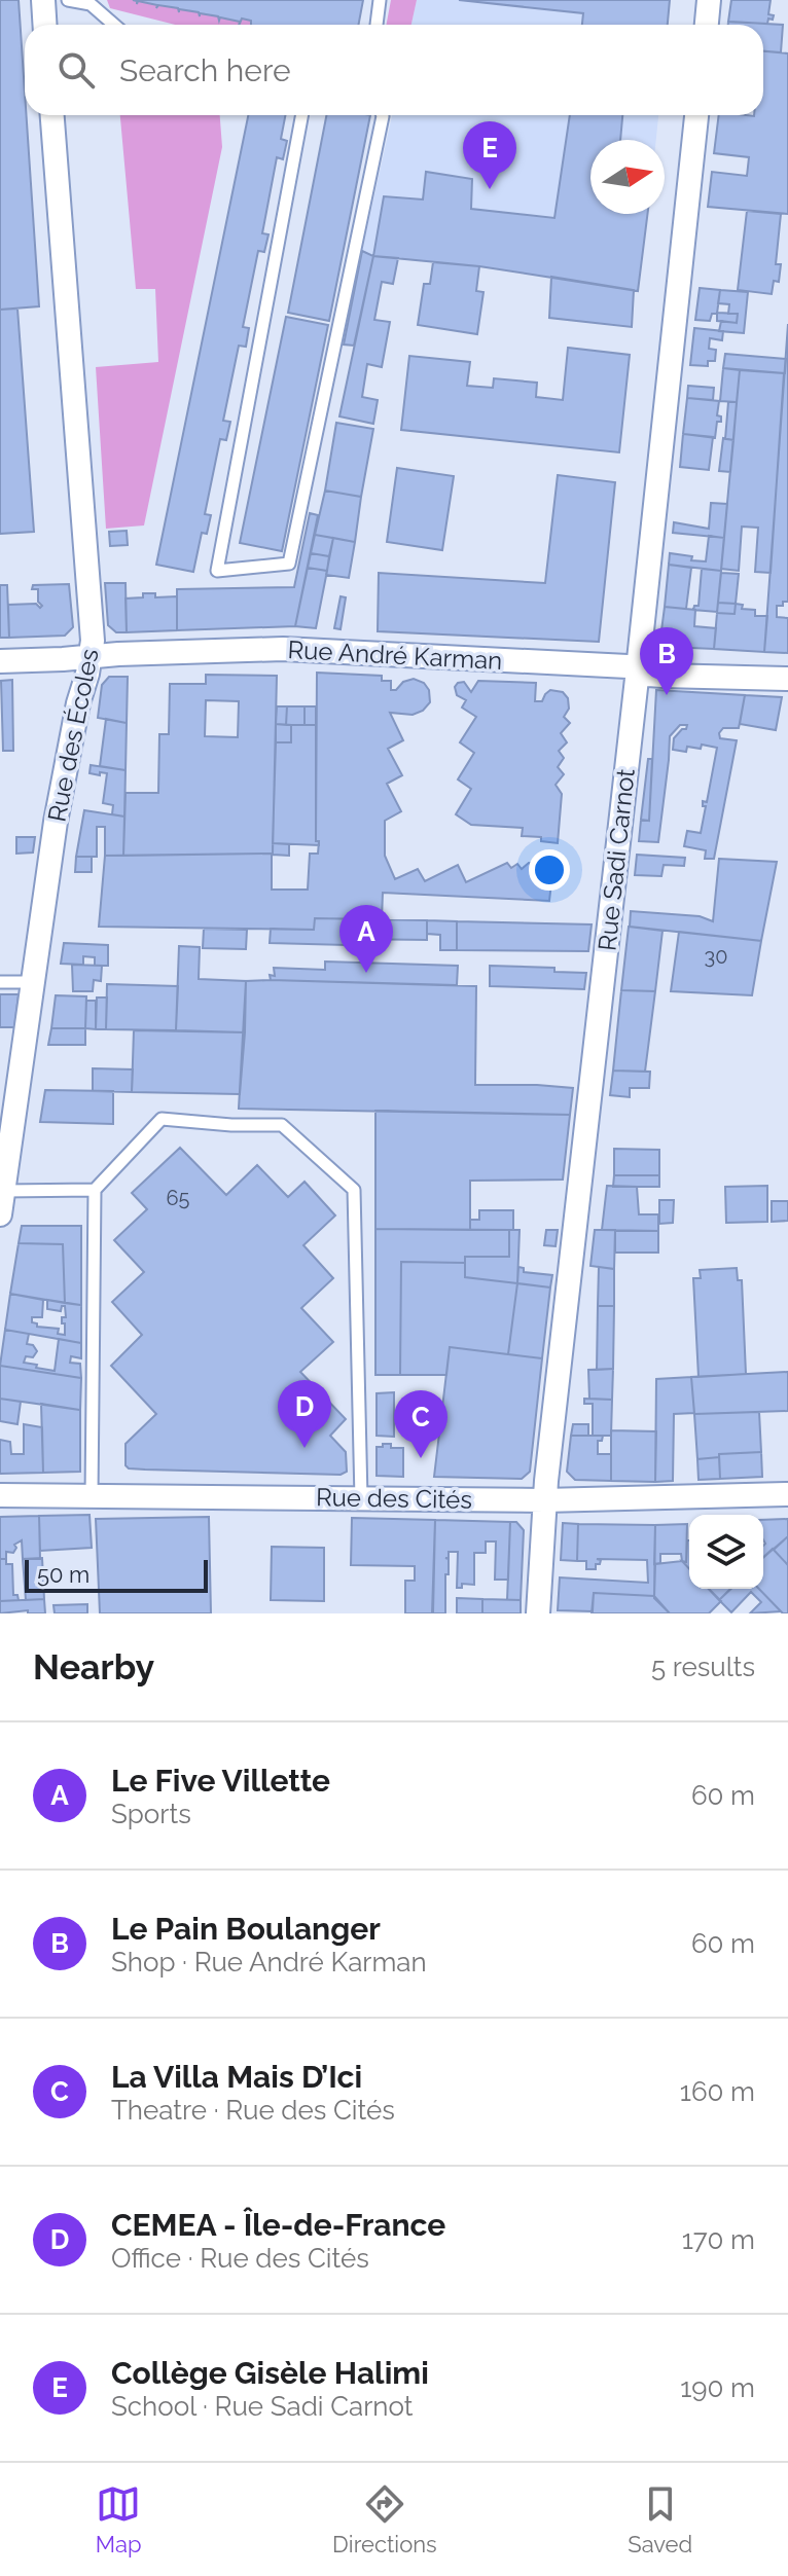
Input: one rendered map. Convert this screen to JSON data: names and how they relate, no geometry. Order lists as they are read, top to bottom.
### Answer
{
  "streets": {
    "street": [
      "Rue André Karman",
      "Rue des Écoles",
      "Rue Sadi Carnot",
      "Rue des Cités"
    ]
  },
  "crossings": [
    ["Rue André Karman", "Rue des Écoles"],
    ["Rue André Karman", "Rue Sadi Carnot"],
    ["Rue Sadi Carnot", "Rue des Cités"]
  ],
  "house_numbers": ["30", "65"],
  "scale_bar": "50 m",
  "north": "right",
  "page": {
    "search": "Search here",
    "pins": [
      "E",
      "B",
      "A",
      "D",
      "C"
    ],
    "scale": "50 m",
    "heading": ["Nearby", "5 results"],
    "list": [
      {
        "mark": "A",
        "name": "Le Five Villette",
        "note": "Sports",
        "value": "60 m"
      },
      {
        "mark": "B",
        "name": "Le Pain Boulanger",
        "note": "Shop · Rue André Karman",
        "value": "60 m"
      },
      {
        "mark": "C",
        "name": "La Villa Mais D’Ici",
        "note": "Theatre · Rue des Cités",
        "value": "160 m"
      },
      {
        "mark": "D",
        "name": "CEMEA - Île-de-France",
        "note": "Office · Rue des Cités",
        "value": "170 m"
      },
      {
        "mark": "E",
        "name": "Collège Gisèle Halimi",
        "note": "School · Rue Sadi Carnot",
        "value": "190 m"
      }
    ],
    "nav": ["Map", "Directions", "Saved"]
  }
}
